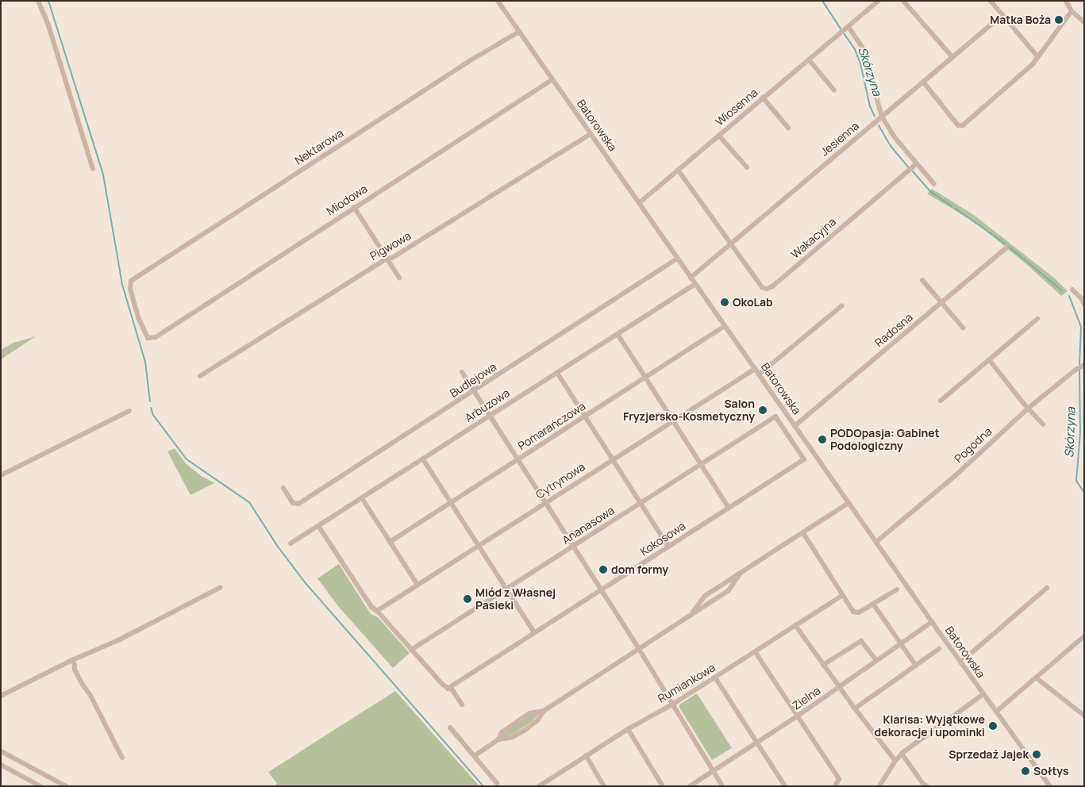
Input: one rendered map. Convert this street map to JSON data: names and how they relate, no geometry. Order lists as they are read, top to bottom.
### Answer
{
  "streets": {
    "street": [
      "Wiosenna",
      "Batorowska",
      "Jesienna",
      "Nektarowa",
      "Miodowa",
      "Wakacyjna",
      "Pigwowa",
      "Radosna",
      "Budlejowa",
      "Arbuzowa",
      "Pomarańczowa",
      "Pogodna",
      "Cytrynowa",
      "Ananasowa",
      "Kokosowa",
      "Rumiankowa",
      "Zielna"
    ]
  },
  "crossings": [
    ["Wiosenna", "Batorowska"],
    ["Batorowska", "Jesienna"],
    ["Batorowska", "Nektarowa"],
    ["Batorowska", "Miodowa"],
    ["Batorowska", "Pigwowa"],
    ["Batorowska", "Radosna"],
    ["Batorowska", "Budlejowa"],
    ["Batorowska", "Arbuzowa"],
    ["Batorowska", "Pomarańczowa"],
    ["Batorowska", "Pogodna"],
    ["Batorowska", "Cytrynowa"],
    ["Batorowska", "Zielna"],
    ["Jesienna", "Wakacyjna"],
    ["Nektarowa", "Miodowa"],
    ["Ananasowa", "Kokosowa"]
  ],
  "water": ["Skórzyna"],
  "places": [
    "Matka Boża",
    "OkoLab",
    "Salon Fryzjersko-Kosmetyczny",
    "PODOpasja: Gabinet Podologiczny",
    "dom formy",
    "Miód z Własnej Pasieki",
    "Klarisa: Wyjątkowe dekoracje i upominki",
    "Sprzedaż Jajek",
    "Sołtys"
  ]
}
